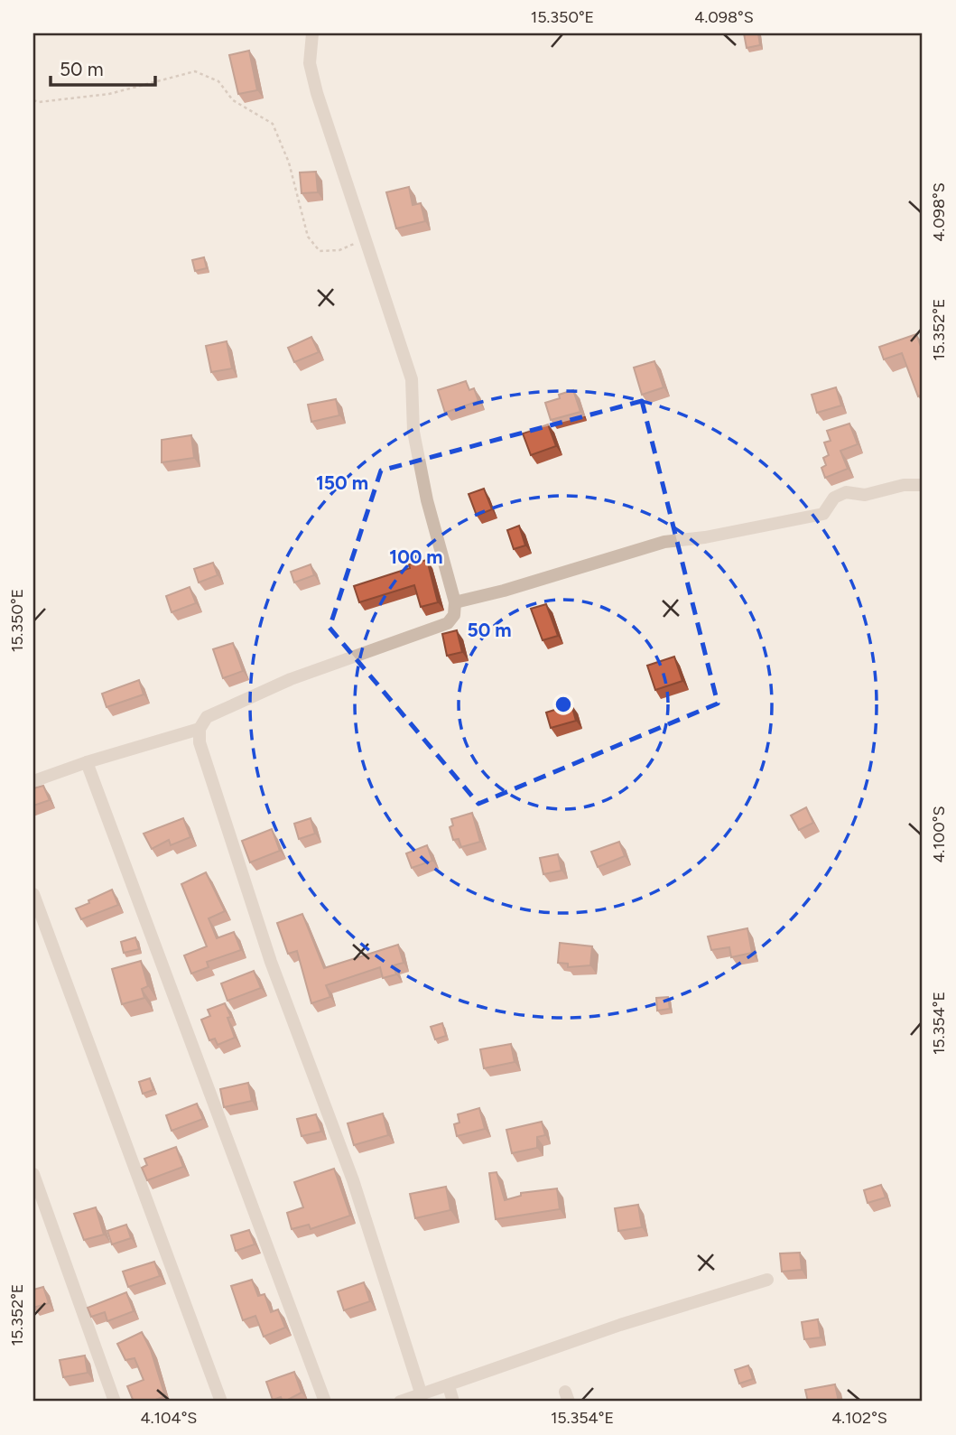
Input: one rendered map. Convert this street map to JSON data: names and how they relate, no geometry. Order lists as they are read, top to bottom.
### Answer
{
  "scale_bar": "50 m",
  "coordinates": [
    "15.350°E",
    "4.098°S",
    "15.352°E",
    "4.100°S",
    "15.354°E",
    "4.104°S",
    "4.102°S"
  ],
  "rings": ["150 m", "100 m", "50 m"]
}
